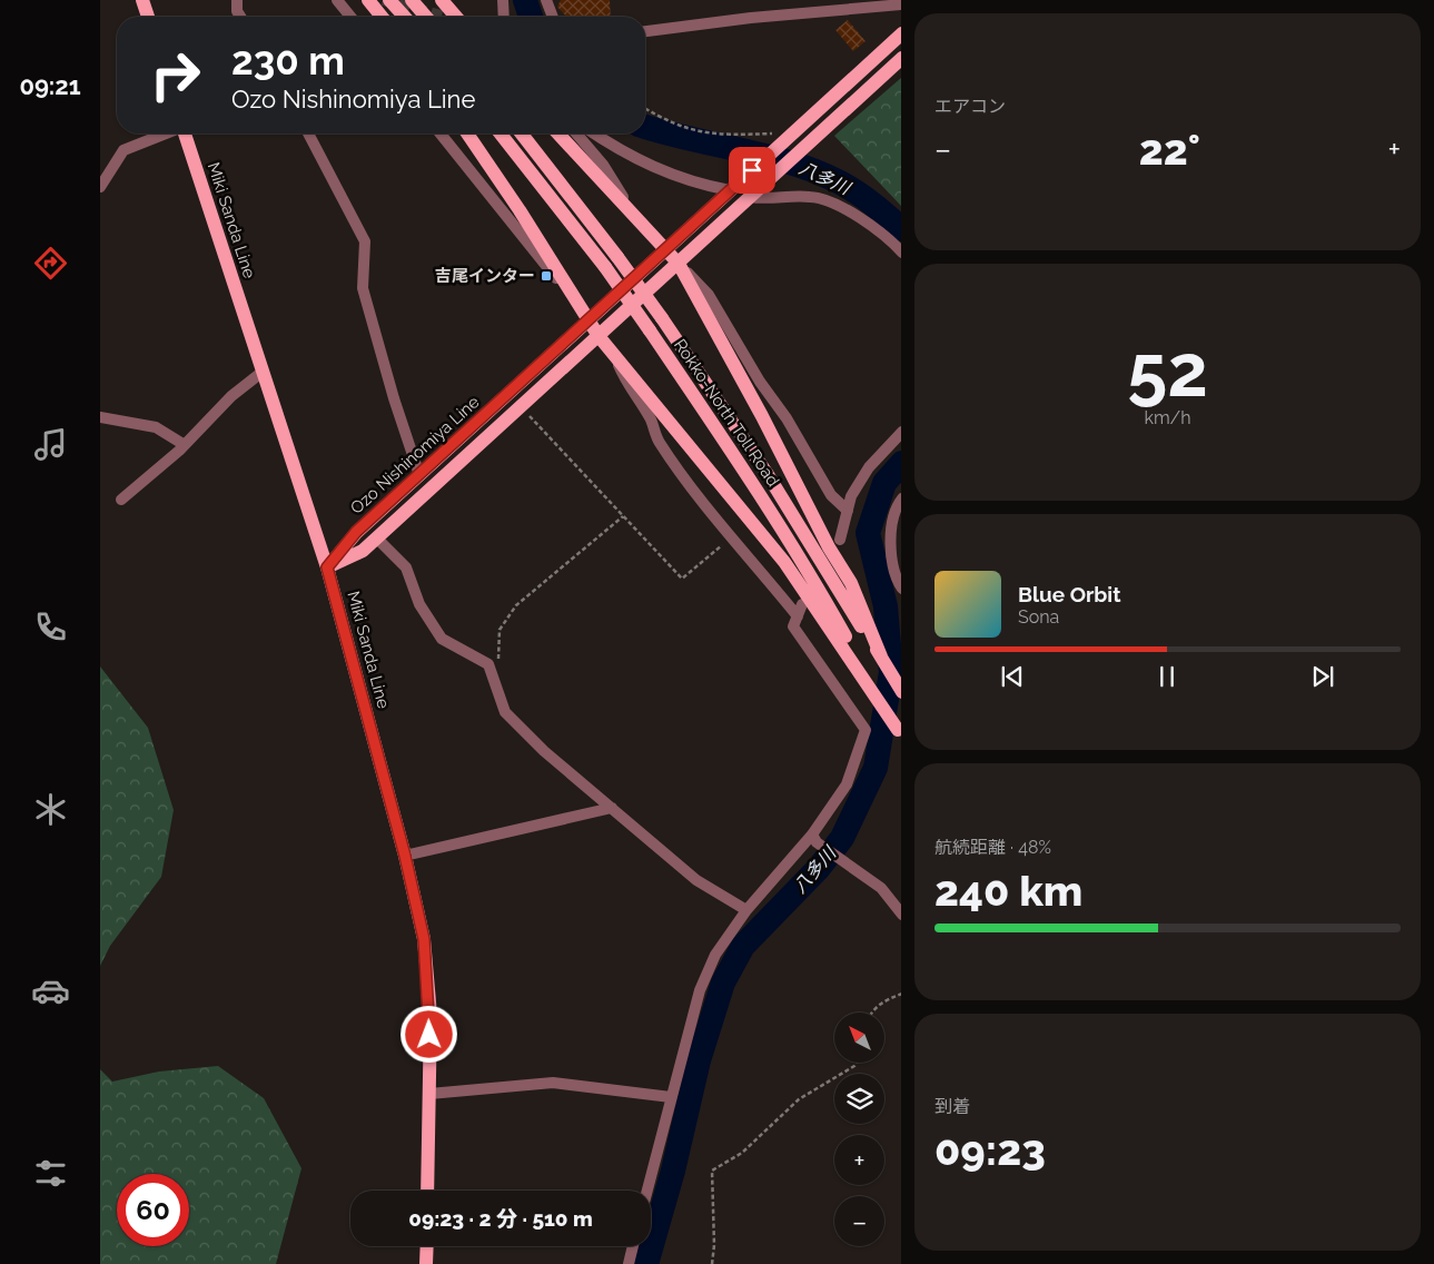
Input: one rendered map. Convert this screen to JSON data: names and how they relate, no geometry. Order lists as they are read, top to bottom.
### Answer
{
  "streets": {
    "main road": ["Miki Sanda Line", "Rokko-North Toll Road", "Ozo Nishinomiya Line"]
  },
  "crossings": [
    ["Miki Sanda Line", "Ozo Nishinomiya Line"]
  ],
  "water": ["八多川"],
  "places": {
    "transit": ["吉尾インター"]
  },
  "north": "top left",
  "page": {
    "tabs": "09:21",
    "tile": [
      "エアコン",
      ["52", "km/h"],
      ["航続距離 · 48%", "240 km"],
      ["到着", "09:23"]
    ],
    "turn": ["230 m", "Ozo Nishinomiya Line"],
    "heat": ["−", "22°", "+"],
    "song": ["Blue Orbit", "Sona"],
    "map_buttons": ["+", "−"],
    "limit": "60",
    "trip": "09:23 · 2 分 · 510 m"
  }
}
